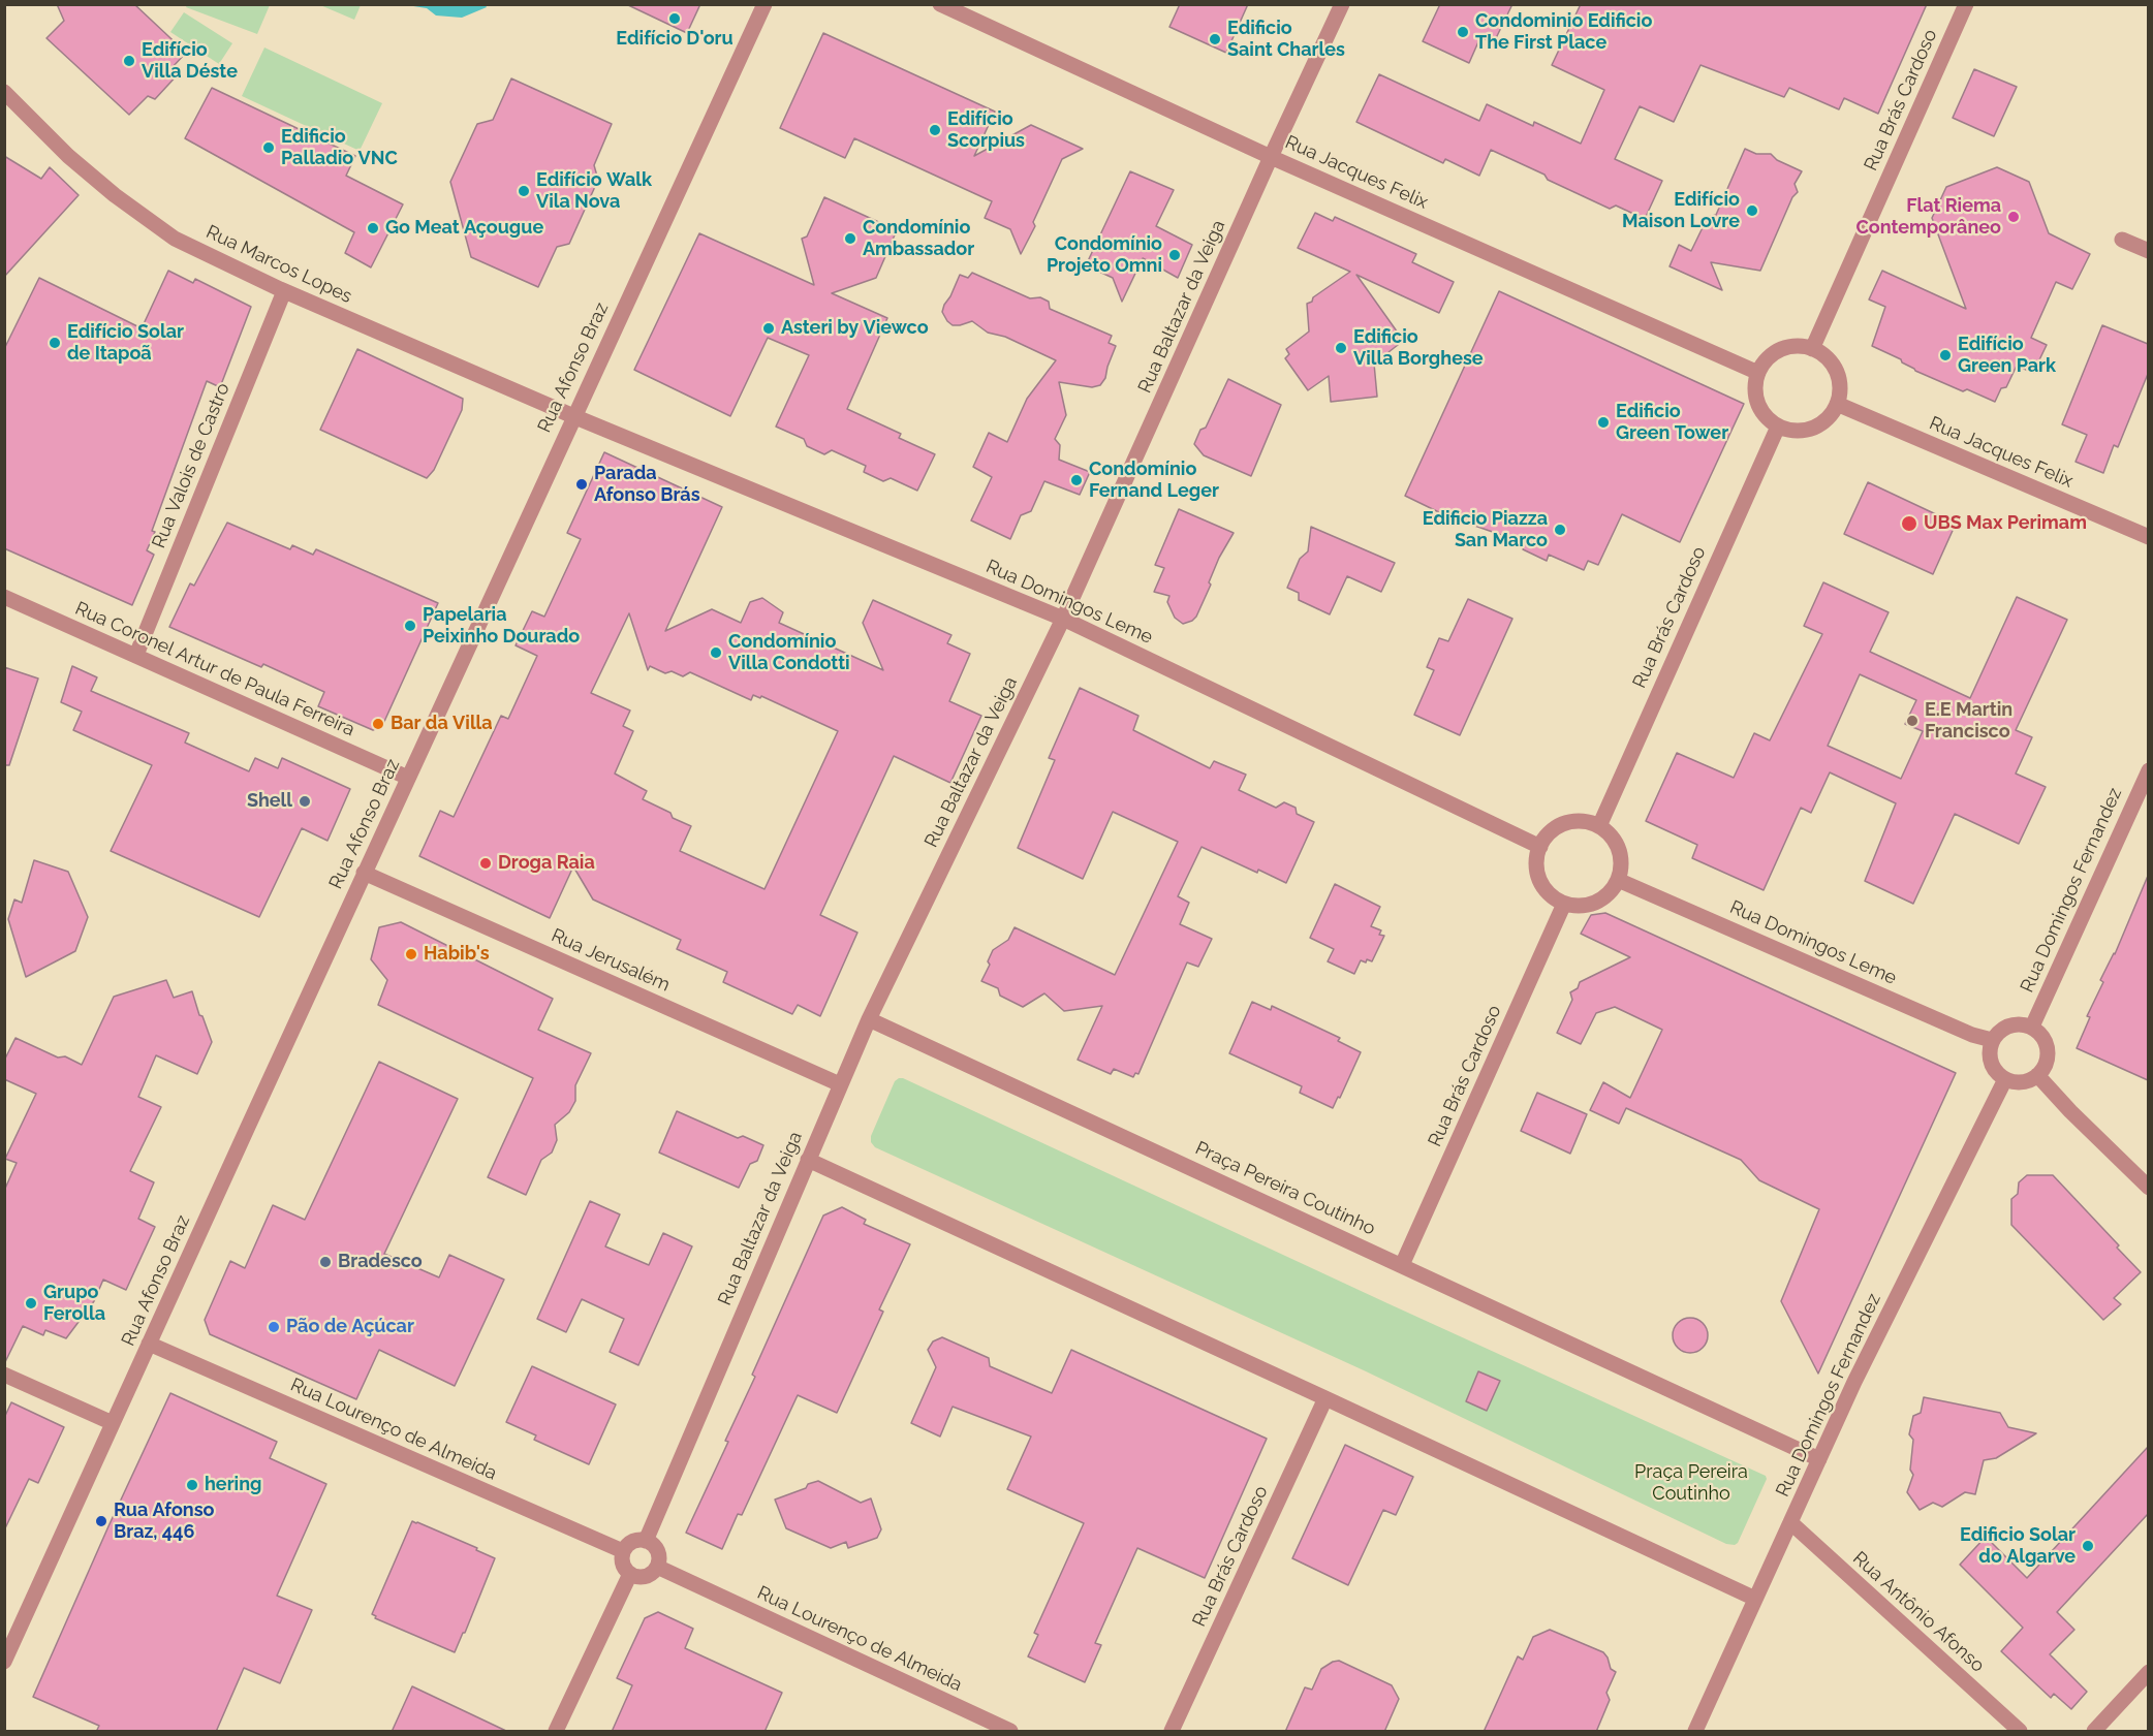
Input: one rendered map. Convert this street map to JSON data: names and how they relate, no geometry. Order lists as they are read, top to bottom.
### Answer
{
  "streets": {
    "street": [
      "Rua Brás Cardoso",
      "Rua Jacques Felix",
      "Rua Marcos Lopes",
      "Rua Baltazar da Veiga",
      "Rua Afonso Braz",
      "Rua Valois de Castro",
      "Rua Domingos Leme",
      "Rua Coronel Artur de Paula Ferreira",
      "Rua Domingos Fernandez",
      "Rua Jerusalém",
      "Praça Pereira Coutinho",
      "Rua Lourenço de Almeida",
      "Rua Antônio Afonso"
    ]
  },
  "crossings": [
    ["Rua Brás Cardoso", "Rua Jacques Felix"],
    ["Rua Brás Cardoso", "Rua Domingos Leme"],
    ["Rua Brás Cardoso", "Praça Pereira Coutinho"],
    ["Rua Jacques Felix", "Rua Baltazar da Veiga"],
    ["Rua Marcos Lopes", "Rua Afonso Braz"],
    ["Rua Marcos Lopes", "Rua Valois de Castro"],
    ["Rua Marcos Lopes", "Rua Domingos Leme"],
    ["Rua Baltazar da Veiga", "Rua Domingos Leme"],
    ["Rua Baltazar da Veiga", "Rua Jerusalém"],
    ["Rua Baltazar da Veiga", "Praça Pereira Coutinho"],
    ["Rua Baltazar da Veiga", "Rua Lourenço de Almeida"],
    ["Rua Afonso Braz", "Rua Domingos Leme"],
    ["Rua Afonso Braz", "Rua Coronel Artur de Paula Ferreira"],
    ["Rua Afonso Braz", "Rua Jerusalém"],
    ["Rua Afonso Braz", "Rua Lourenço de Almeida"],
    ["Rua Valois de Castro", "Rua Coronel Artur de Paula Ferreira"],
    ["Rua Domingos Leme", "Rua Domingos Fernandez"],
    ["Rua Domingos Fernandez", "Praça Pereira Coutinho"],
    ["Rua Domingos Fernandez", "Rua Antônio Afonso"]
  ],
  "parks": ["Praça Pereira Coutinho"],
  "places": [
    "Edifício D'oru",
    "Condominio Edificio The First Place",
    "Edificio Saint Charles",
    "Edifício Villa Déste",
    "Edifício Scorpius",
    "Edificio Palladio VNC",
    "Edifício Walk Vila Nova",
    "Edifício Maison Lovre",
    "Flat Riema Contemporâneo",
    "Go Meat Açougue",
    "Condomínio Ambassador",
    "Condomínio Projeto Omni",
    "Asteri by Viewco",
    "Edifício Solar de Itapoã",
    "Edificio Villa Borghese",
    "Edifício Green Park",
    "Edificio Green Tower",
    "Condomínio Fernand Leger",
    "Parada Afonso Brás",
    "UBS Max Perimam",
    "Edificio Piazza San Marco",
    "Papelaria Peixinho Dourado",
    "Condomínio Villa Condotti",
    "E.E Martin Francisco",
    "Bar da Villa",
    "Shell",
    "Droga Raia",
    "Habib's",
    "Bradesco",
    "Grupo Ferolla",
    "Pão de Açúcar",
    "hering",
    "Rua Afonso Braz, 446",
    "Edificio Solar do Algarve"
  ]
}
